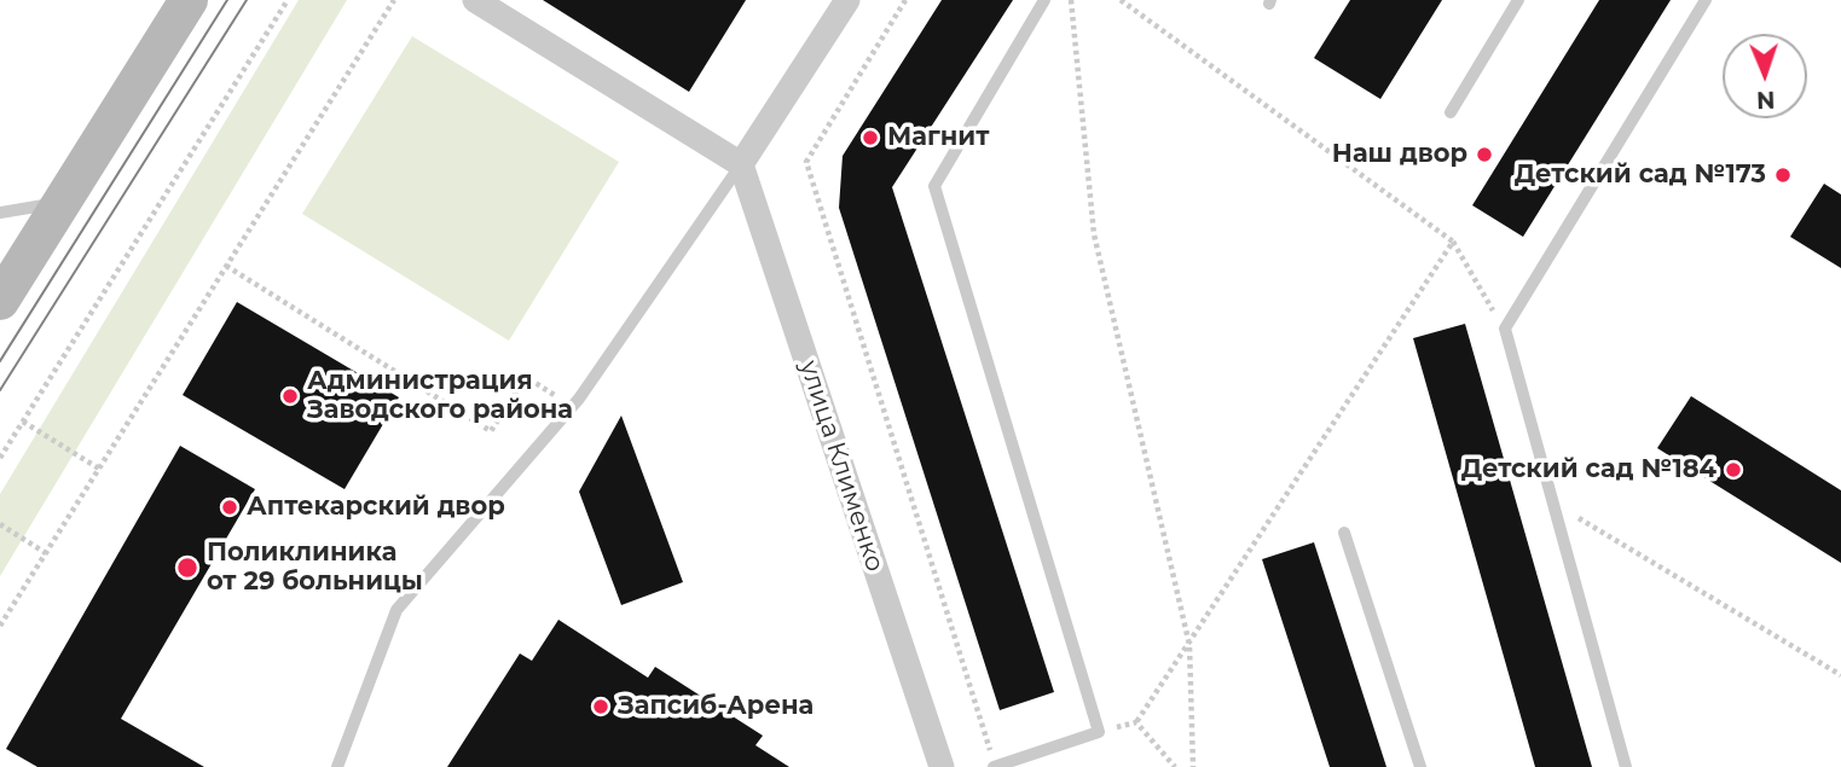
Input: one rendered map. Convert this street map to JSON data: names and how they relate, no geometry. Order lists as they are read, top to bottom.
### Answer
{
  "streets": {
    "street": ["улица Клименко"]
  },
  "places": [
    "Магнит",
    "Наш двор",
    "Детский сад №173",
    "Администрация Заводского района",
    "Детский сад №184",
    "Аптекарский двор",
    "Поликлиника от 29 больницы",
    "Запсиб-Арена"
  ],
  "north": "bottom"
}
